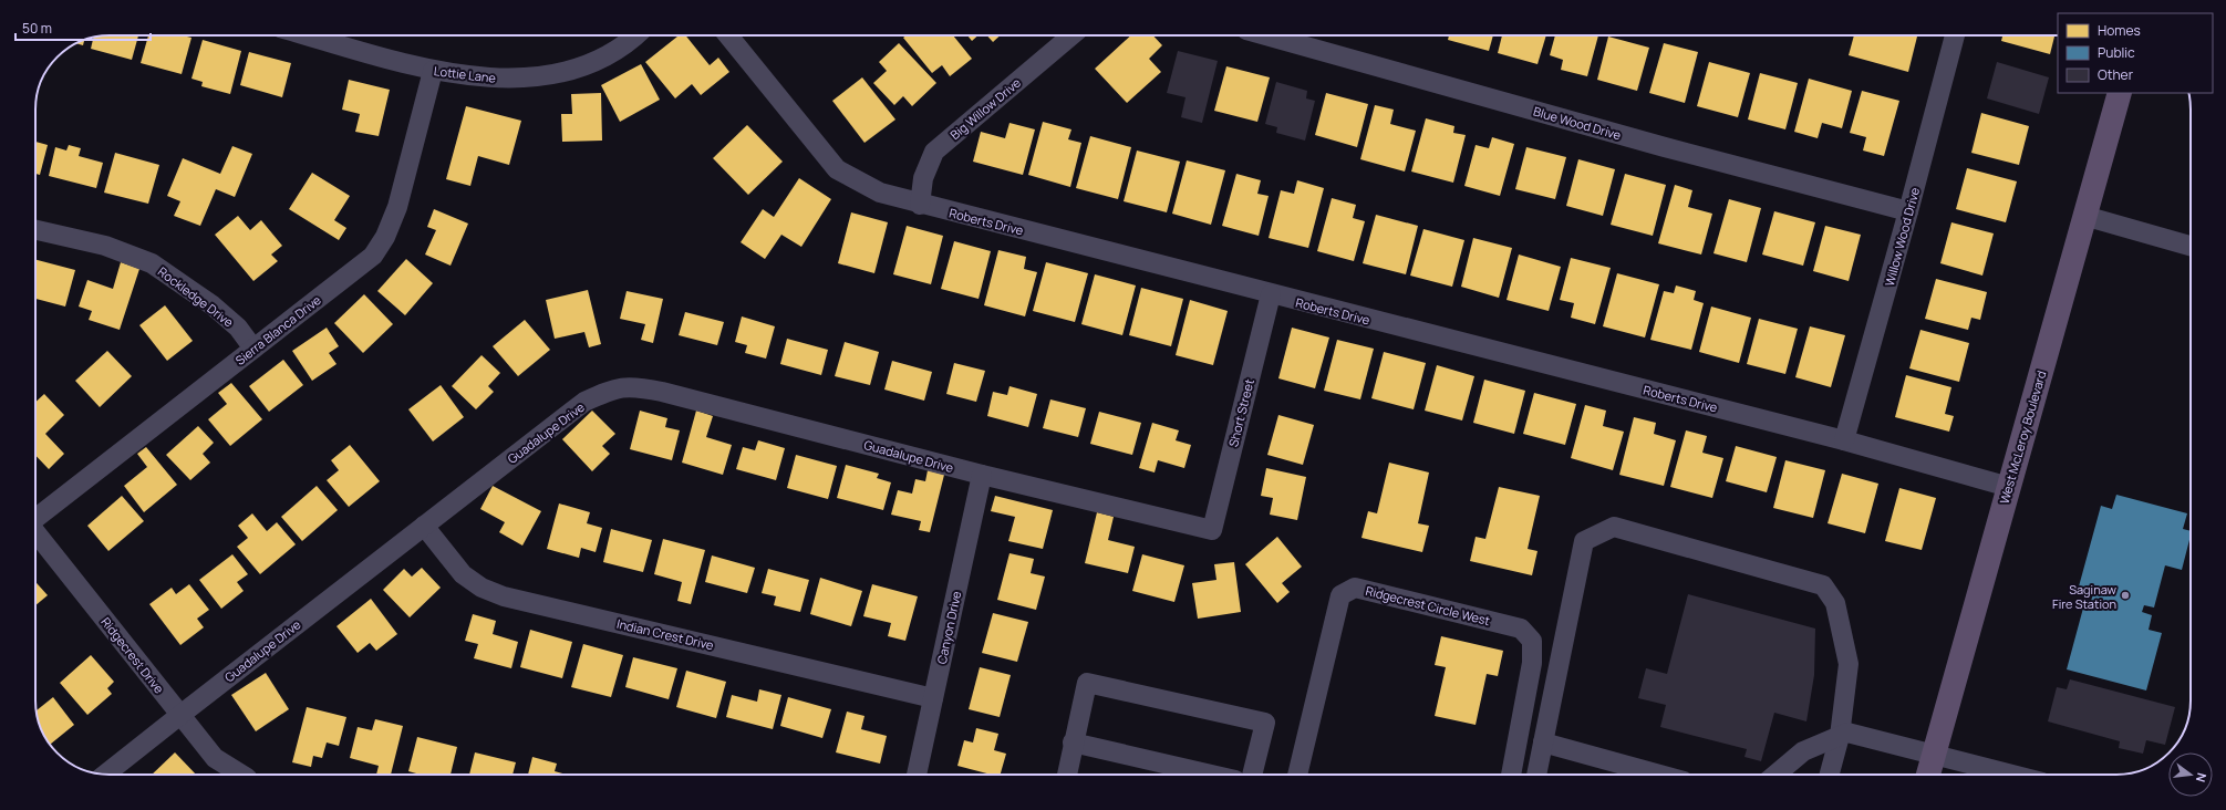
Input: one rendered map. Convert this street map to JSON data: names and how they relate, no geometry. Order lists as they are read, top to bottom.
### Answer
{
  "streets": {
    "main road": ["West McLeroy Boulevard"],
    "street": [
      "Lottie Lane",
      "Big Willow Drive",
      "Blue Wood Drive",
      "Roberts Drive",
      "Willow Wood Drive",
      "Rockledge Drive",
      "Sierra Blanca Drive",
      "Short Street",
      "Guadalupe Drive",
      "Ridgecrest Circle West",
      "Canyon Drive",
      "Indian Crest Drive",
      "Ridgecrest Drive"
    ]
  },
  "crossings": [
    ["Lottie Lane", "Sierra Blanca Drive"],
    ["Big Willow Drive", "Roberts Drive"],
    ["Blue Wood Drive", "Willow Wood Drive"],
    ["Roberts Drive", "Willow Wood Drive"],
    ["Roberts Drive", "Short Street"],
    ["Roberts Drive", "West McLeroy Boulevard"],
    ["Rockledge Drive", "Sierra Blanca Drive"],
    ["Short Street", "Guadalupe Drive"],
    ["Guadalupe Drive", "Canyon Drive"],
    ["Guadalupe Drive", "Indian Crest Drive"],
    ["Guadalupe Drive", "Ridgecrest Drive"],
    ["Canyon Drive", "Indian Crest Drive"]
  ],
  "places": ["Saginaw Fire Station"],
  "legend": ["Homes", "Public", "Other"],
  "scale_bar": "50 m",
  "north": "right"
}
